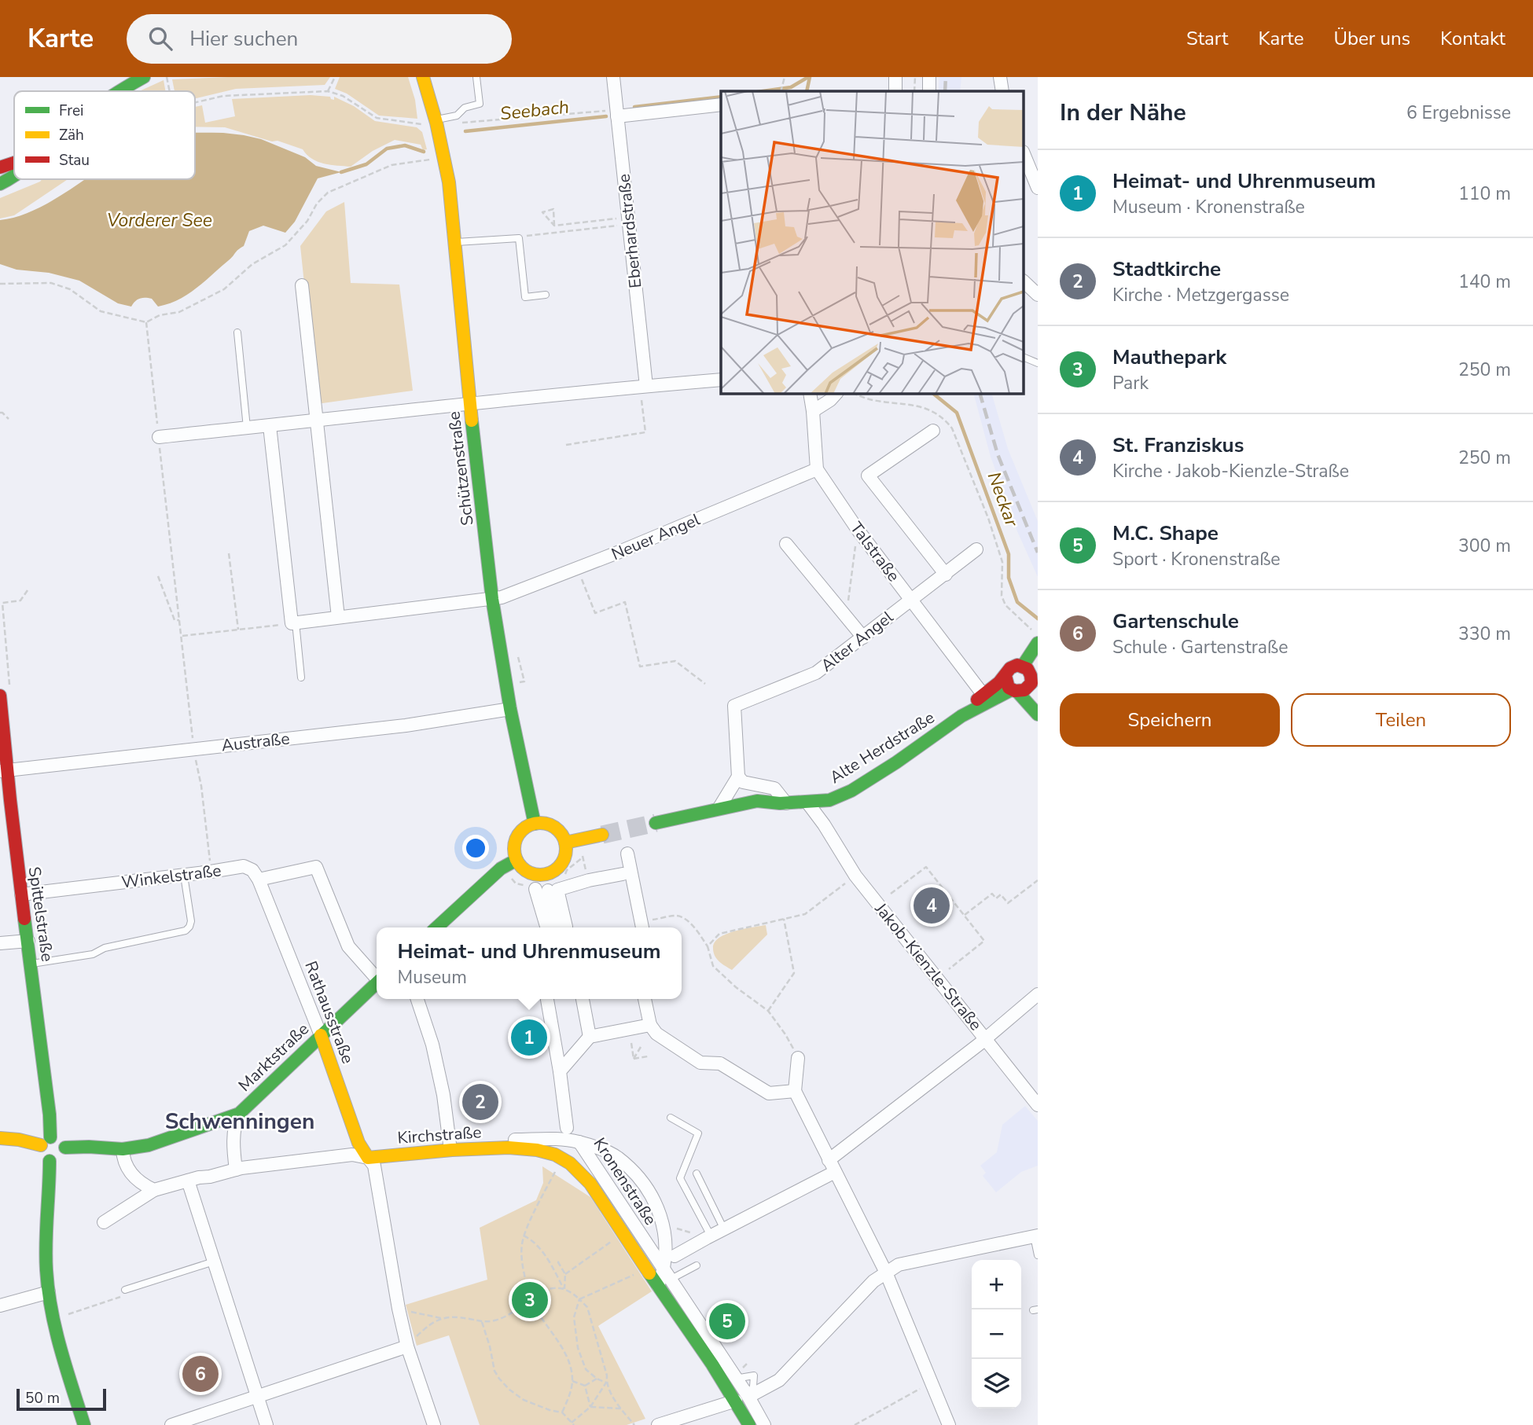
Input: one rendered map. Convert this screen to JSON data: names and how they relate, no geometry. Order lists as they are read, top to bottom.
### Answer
{
  "streets": {
    "main road": [
      "Schützenstraße",
      "Alte Herdstraße",
      "Spittelstraße",
      "Rathausstraße",
      "Marktstraße",
      "Kirchstraße",
      "Kronenstraße"
    ],
    "street": [
      "Eberhardstraße",
      "Neuer Angel",
      "Talstraße",
      "Alter Angel",
      "Austraße",
      "Winkelstraße",
      "Jakob-Kienzle-Straße"
    ]
  },
  "crossings": [
    ["Schützenstraße", "Neuer Angel"],
    ["Schützenstraße", "Austraße"],
    ["Neuer Angel", "Talstraße"],
    ["Talstraße", "Alter Angel"],
    ["Talstraße", "Alte Herdstraße"],
    ["Austraße", "Spittelstraße"],
    ["Alte Herdstraße", "Jakob-Kienzle-Straße"],
    ["Winkelstraße", "Spittelstraße"],
    ["Winkelstraße", "Rathausstraße"],
    ["Rathausstraße", "Marktstraße"],
    ["Rathausstraße", "Kirchstraße"],
    ["Kirchstraße", "Kronenstraße"]
  ],
  "districts": ["Schwenningen"],
  "water": ["Seebach", "Vorderer See", "Neckar"],
  "legend": ["Frei", "Zäh", "Stau"],
  "scale_bar": "50 m",
  "page": {
    "header": "Karte",
    "search": "Hier suchen",
    "nav": [
      "Start",
      "Karte",
      "Über uns",
      "Kontakt"
    ],
    "heading": ["In der Nähe", "6 Ergebnisse"],
    "list": [
      {
        "mark": "1",
        "name": "Heimat- und Uhrenmuseum",
        "note": "Museum · Kronenstraße",
        "value": "110 m"
      },
      {
        "mark": "2",
        "name": "Stadtkirche",
        "note": "Kirche · Metzgergasse",
        "value": "140 m"
      },
      {
        "mark": "3",
        "name": "Mauthepark",
        "note": "Park",
        "value": "250 m"
      },
      {
        "mark": "4",
        "name": "St. Franziskus",
        "note": "Kirche · Jakob-Kienzle-Straße",
        "value": "250 m"
      },
      {
        "mark": "5",
        "name": "M.C. Shape",
        "note": "Sport · Kronenstraße",
        "value": "300 m"
      },
      {
        "mark": "6",
        "name": "Gartenschule",
        "note": "Schule · Gartenstraße",
        "value": "330 m"
      }
    ],
    "buttons": ["Speichern", "Teilen"],
    "pins": [
      "4",
      "1",
      "2",
      "3",
      "5",
      "6"
    ],
    "popup": ["Heimat- und Uhrenmuseum", "Museum"],
    "map_buttons": ["+", "−"],
    "scale": "50 m"
  }
}
